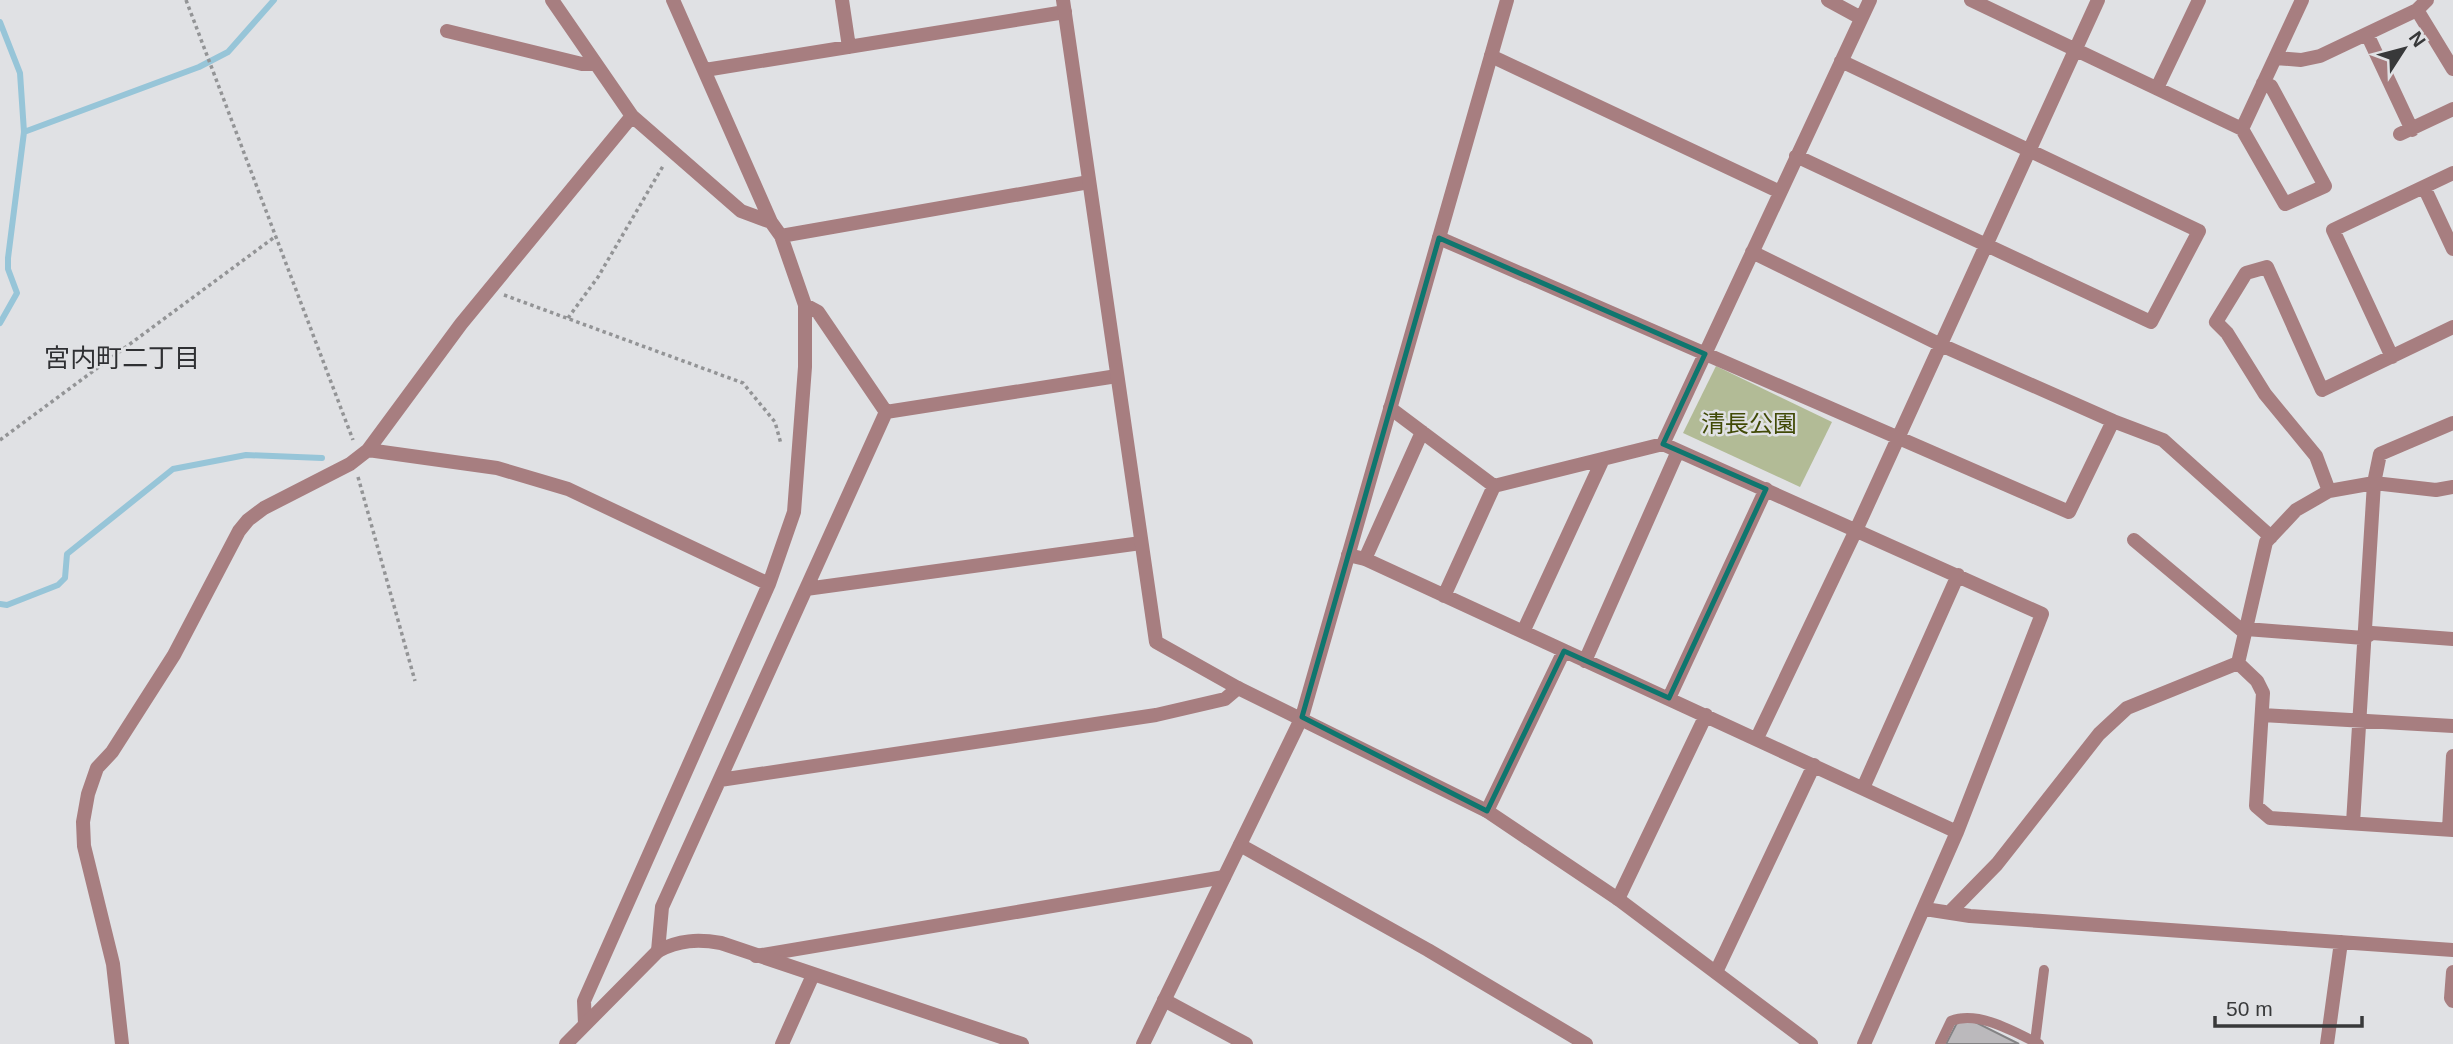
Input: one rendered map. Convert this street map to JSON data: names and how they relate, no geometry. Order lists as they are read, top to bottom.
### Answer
{
  "districts": ["宮内町二丁目"],
  "parks": ["清長公園"],
  "scale_bar": "50 m",
  "north": "top right"
}
